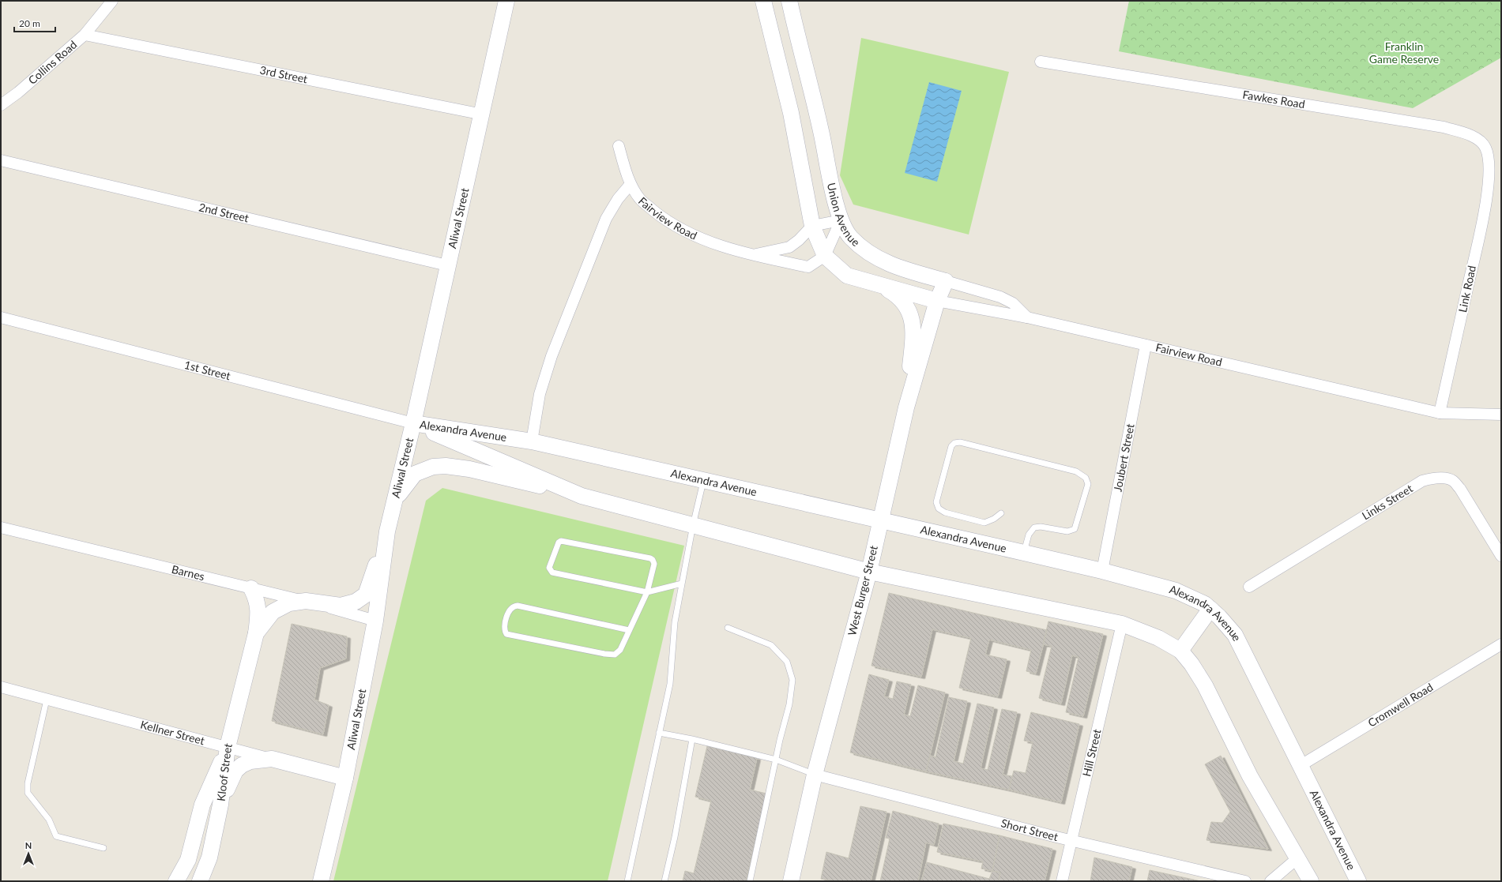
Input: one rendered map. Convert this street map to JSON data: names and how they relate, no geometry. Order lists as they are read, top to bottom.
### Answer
{
  "streets": {
    "main road": [
      "Union Avenue",
      "Aliwal Street",
      "Alexandra Avenue",
      "West Burger Street",
      "Kellner Street",
      "Kloof Street"
    ],
    "street": [
      "Collins Road",
      "3rd Street",
      "Fawkes Road",
      "2nd Street",
      "Fairview Road",
      "Link Road",
      "1st Street",
      "Joubert Street",
      "Links Street",
      "Barnes",
      "Cromwell Road",
      "Hill Street",
      "Short Street"
    ]
  },
  "crossings": [
    ["Collins Road", "3rd Street"],
    ["3rd Street", "Aliwal Street"],
    ["Fawkes Road", "Link Road"],
    ["Union Avenue", "Fairview Road"],
    ["Union Avenue", "West Burger Street"],
    ["2nd Street", "Aliwal Street"],
    ["Fairview Road", "Link Road"],
    ["Fairview Road", "Joubert Street"],
    ["Fairview Road", "West Burger Street"],
    ["Aliwal Street", "1st Street"],
    ["Aliwal Street", "Alexandra Avenue"],
    ["Aliwal Street", "Barnes"],
    ["Aliwal Street", "Kellner Street"],
    ["1st Street", "Alexandra Avenue"],
    ["Alexandra Avenue", "Joubert Street"],
    ["Alexandra Avenue", "West Burger Street"],
    ["Alexandra Avenue", "Cromwell Road"],
    ["Alexandra Avenue", "Hill Street"],
    ["West Burger Street", "Short Street"],
    ["Kellner Street", "Kloof Street"],
    ["Hill Street", "Short Street"]
  ],
  "parks": ["Franklin Game Reserve"],
  "scale_bar": "20 m",
  "north": "top"
}
